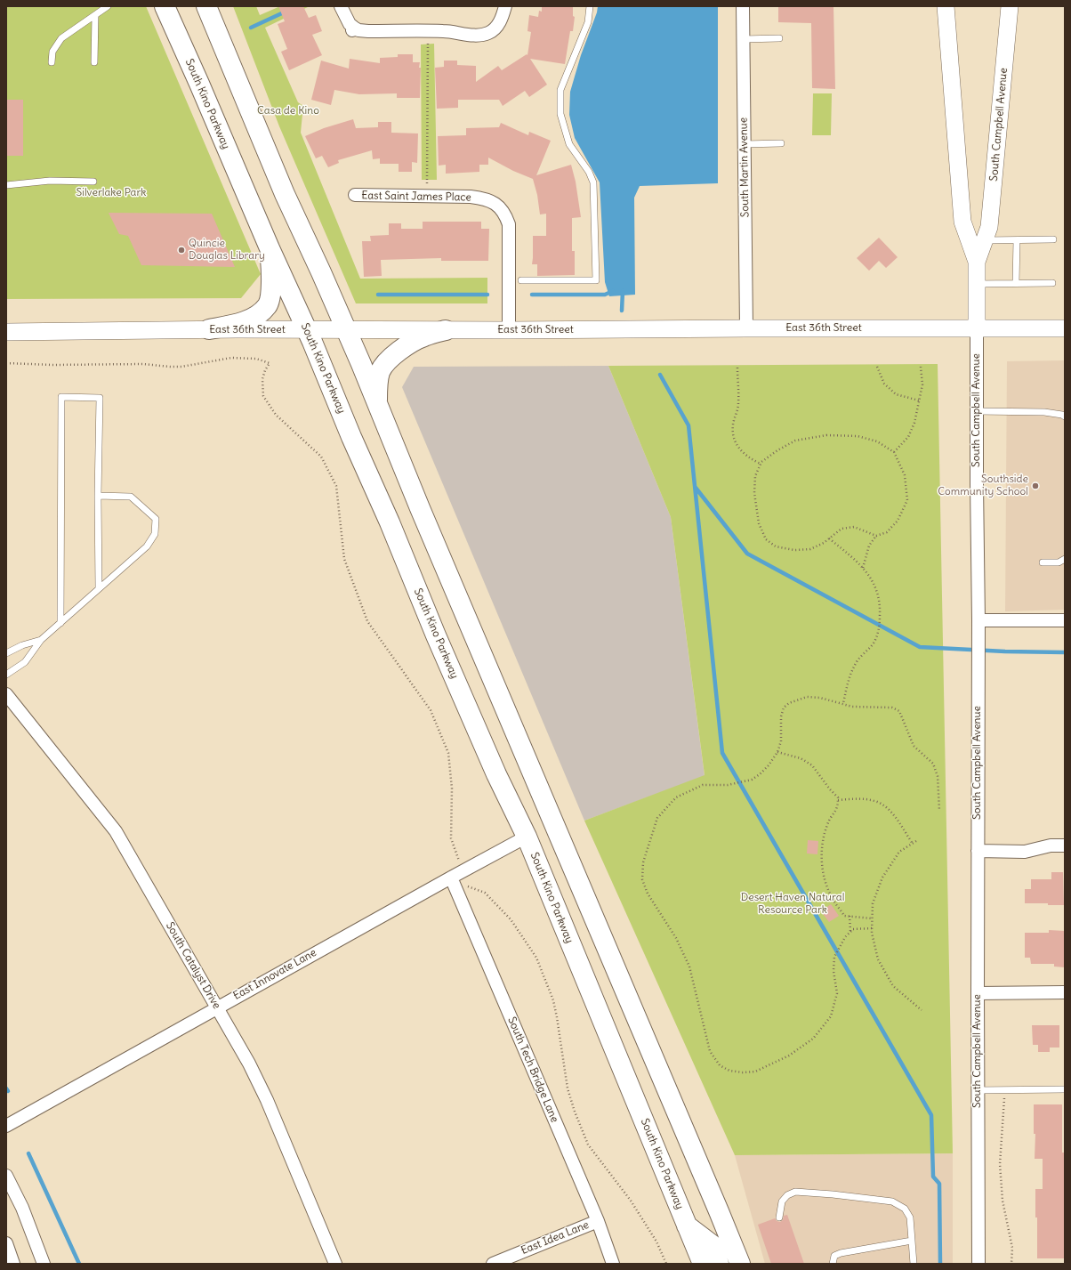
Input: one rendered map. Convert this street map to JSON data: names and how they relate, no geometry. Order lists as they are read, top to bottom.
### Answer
{
  "streets": {
    "main road": ["South Kino Parkway", "South Campbell Avenue", "East 36th Street"],
    "street": [
      "South Martin Avenue",
      "East Saint James Place",
      "South Catalyst Drive",
      "East Innovate Lane",
      "South Tech Bridge Lane",
      "East Idea Lane"
    ]
  },
  "crossings": [
    ["South Kino Parkway", "East 36th Street"],
    ["South Kino Parkway", "East Innovate Lane"],
    ["South Campbell Avenue", "East 36th Street"],
    ["South Martin Avenue", "East 36th Street"],
    ["East Saint James Place", "East 36th Street"],
    ["South Catalyst Drive", "East Innovate Lane"],
    ["East Innovate Lane", "South Tech Bridge Lane"],
    ["South Tech Bridge Lane", "East Idea Lane"]
  ],
  "parks": ["Casa de Kino", "Silverlake Park", "Desert Haven Natural Resource Park"],
  "places": ["Quincie Douglas Library", "Southside Community School"]
}
